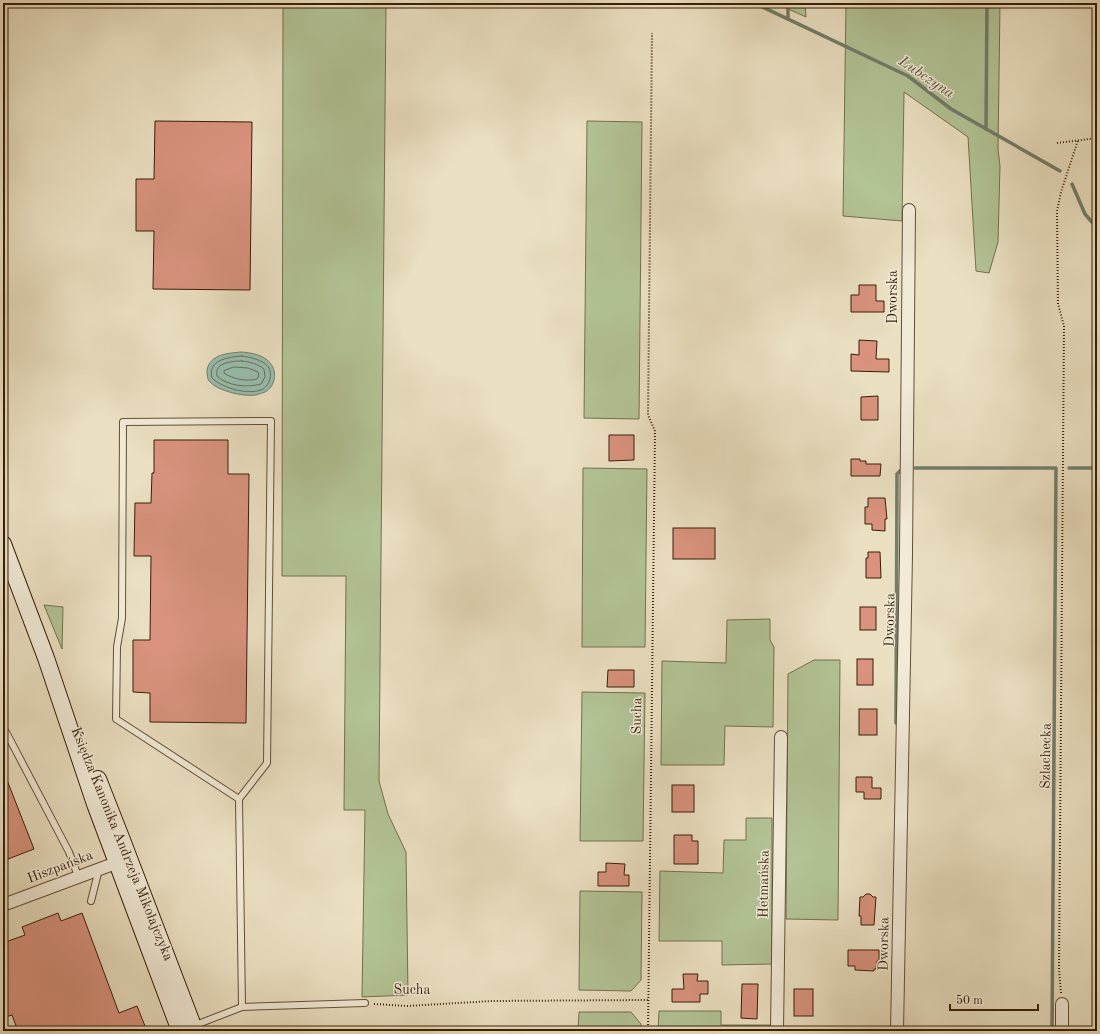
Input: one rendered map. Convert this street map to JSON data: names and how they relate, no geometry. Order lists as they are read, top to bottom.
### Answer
{
  "streets": {
    "main road": ["Księdza Kanonika Andrzeja Mikołajczyka"],
    "street": ["Dworska", "Hiszpańska", "Hetmańska"],
    "path": ["Sucha", "Szlachecka"]
  },
  "crossings": [
    ["Księdza Kanonika Andrzeja Mikołajczyka", "Hiszpańska"]
  ],
  "water": ["Lubczyna"],
  "scale_bar": "50 m"
}
